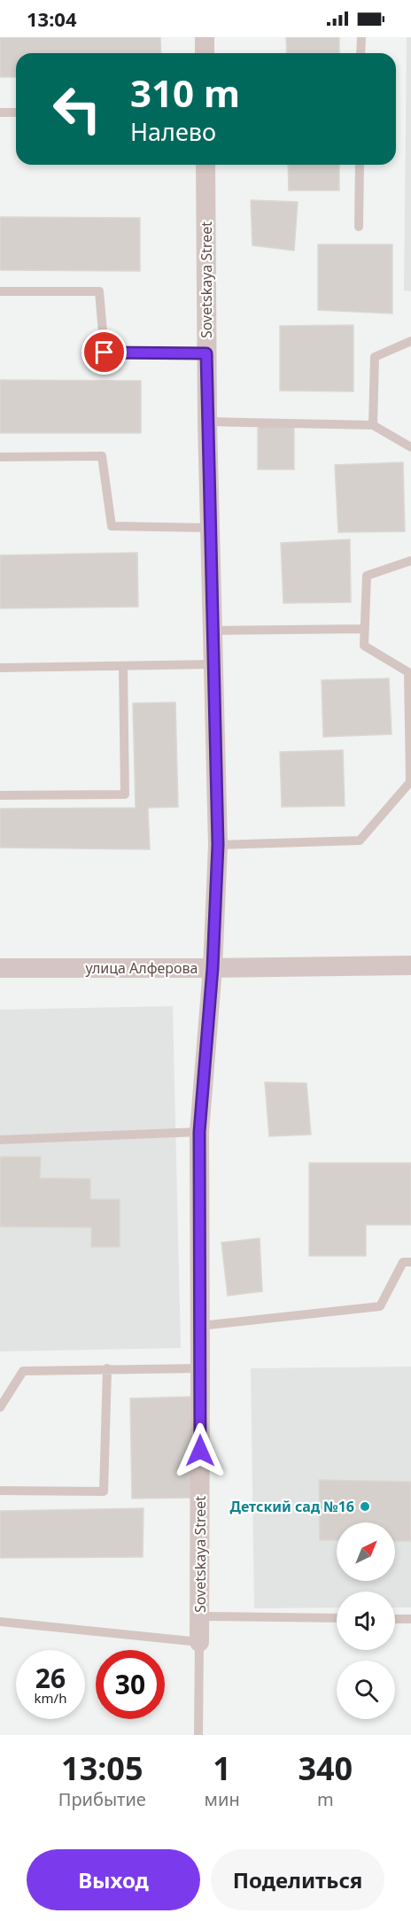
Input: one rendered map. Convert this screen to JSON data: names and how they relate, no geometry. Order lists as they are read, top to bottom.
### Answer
{
  "streets": {
    "street": ["Sovetskaya Street", "улица Алферова"]
  },
  "crossings": [
    ["Sovetskaya Street", "улица Алферова"]
  ],
  "places": ["Детский сад №16"],
  "north": "top right",
  "page": {
    "status": "13:04",
    "turn": ["310 m", "Налево"],
    "speed": "26 km/h",
    "limit": "30",
    "eta": [
      "13:05",
      "Прибытие",
      "1",
      "мин",
      "340",
      "m"
    ],
    "buttons": ["Выход", "Поделиться"]
  }
}
